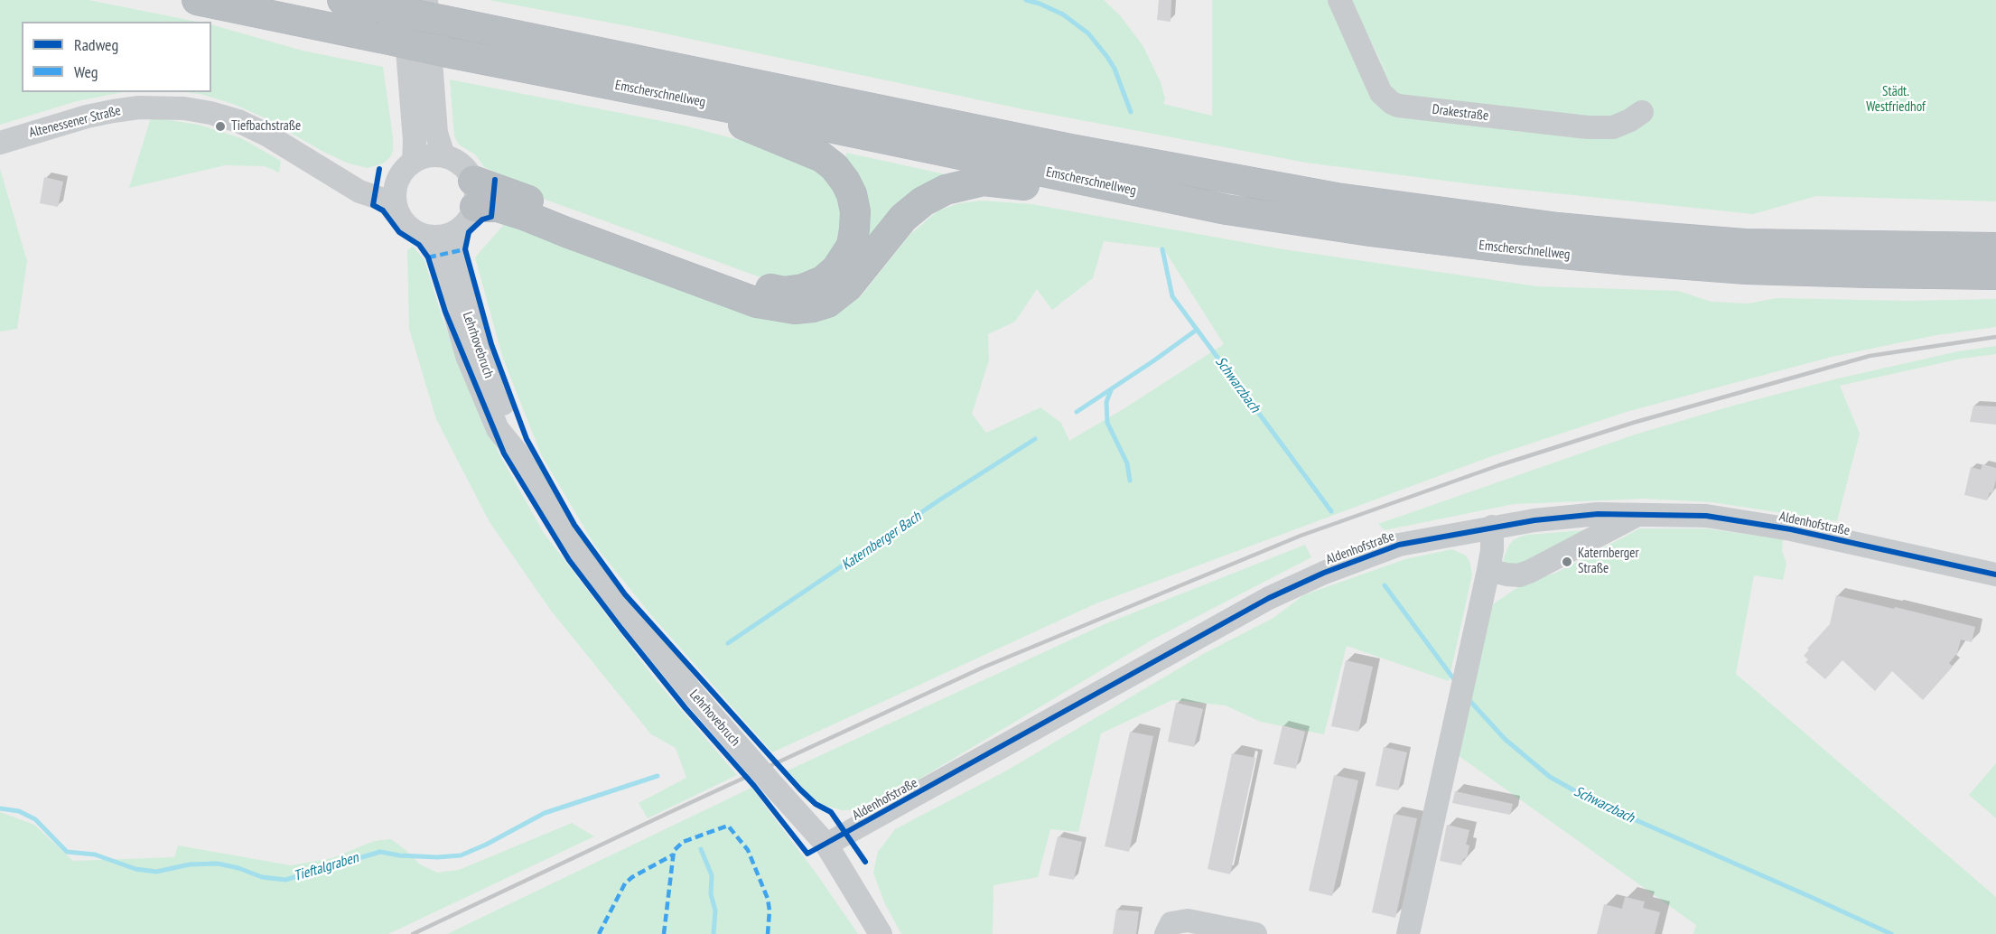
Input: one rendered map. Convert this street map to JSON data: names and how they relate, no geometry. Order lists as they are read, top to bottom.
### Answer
{
  "streets": {
    "highway": ["Emscherschnellweg"],
    "street": [
      "Drakestraße",
      "Altenessener Straße",
      "Lehrhovebruch",
      "Aldenhofstraße"
    ]
  },
  "crossings": [
    ["Altenessener Straße", "Lehrhovebruch"],
    ["Lehrhovebruch", "Aldenhofstraße"]
  ],
  "water": ["Schwarzbach", "Katernberger Bach", "Tieftalgraben"],
  "parks": ["Städt. Westfriedhof"],
  "places": ["Tiefbachstraße", "Katernberger Straße"],
  "legend": ["Radweg", "Weg"]
}
